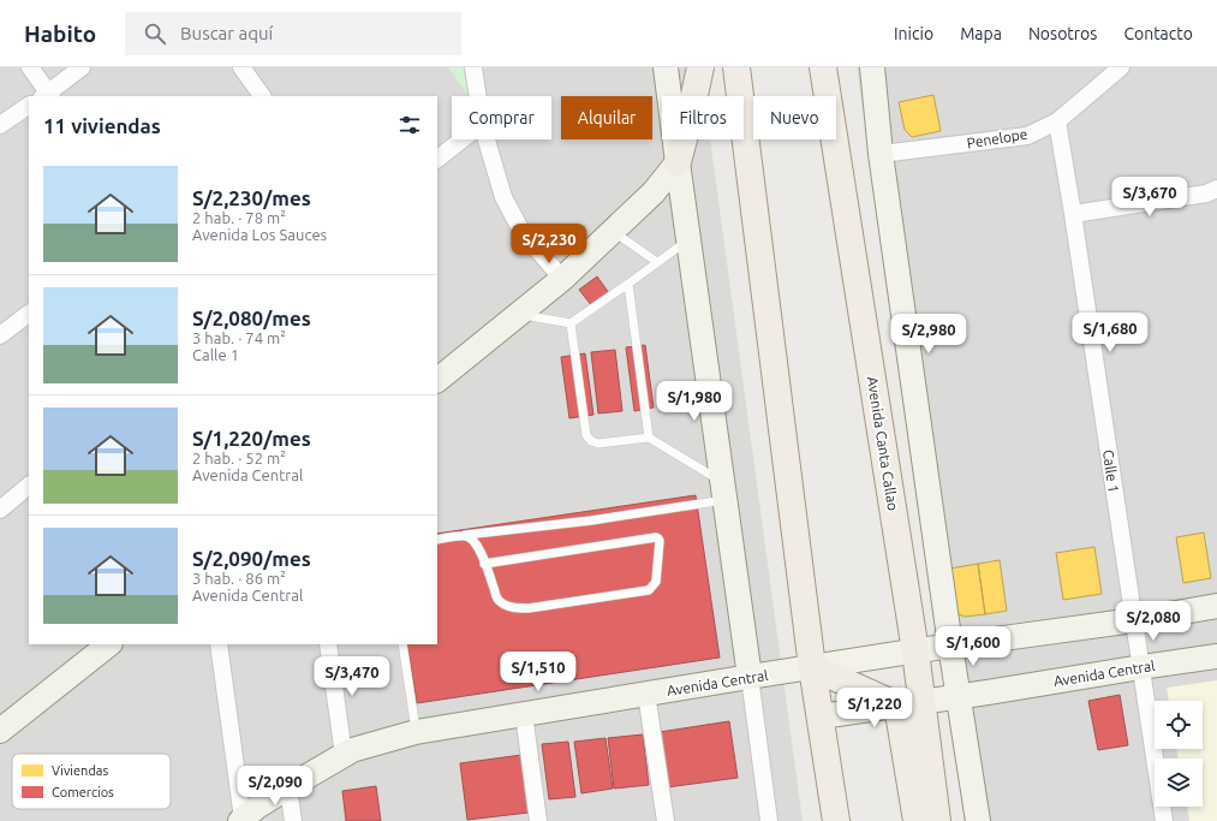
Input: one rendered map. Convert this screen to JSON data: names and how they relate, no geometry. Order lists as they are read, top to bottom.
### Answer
{
  "streets": {
    "main road": ["Avenida Canta Callao"],
    "street": ["Penelope", "Calle 1", "Avenida Central"]
  },
  "crossings": [
    ["Penelope", "Calle 1"],
    ["Avenida Canta Callao", "Avenida Central"],
    ["Calle 1", "Avenida Central"]
  ],
  "legend": ["Viviendas", "Comercios"],
  "page": {
    "header": "Habito",
    "search": "Buscar aquí",
    "nav": [
      "Inicio",
      "Mapa",
      "Nosotros",
      "Contacto"
    ],
    "chip": [
      "Comprar",
      "Alquilar",
      "Filtros",
      "Nuevo"
    ],
    "heading": "11 viviendas",
    "list": [
      {
        "name": "S/2,230/mes",
        "note": "2 hab. · 78 m² · Avenida Los Sauces"
      },
      {
        "name": "S/2,080/mes",
        "note": "3 hab. · 74 m² · Calle 1"
      },
      {
        "name": "S/1,220/mes",
        "note": "2 hab. · 52 m² · Avenida Central"
      },
      {
        "name": "S/2,090/mes",
        "note": "3 hab. · 86 m² · Avenida Central"
      }
    ],
    "price": [
      "S/3,670",
      "S/2,230",
      "S/1,680",
      "S/2,980",
      "S/1,980",
      "S/2,080",
      "S/1,600",
      "S/1,510",
      "S/3,470",
      "S/1,220",
      "S/2,090"
    ]
  }
}
